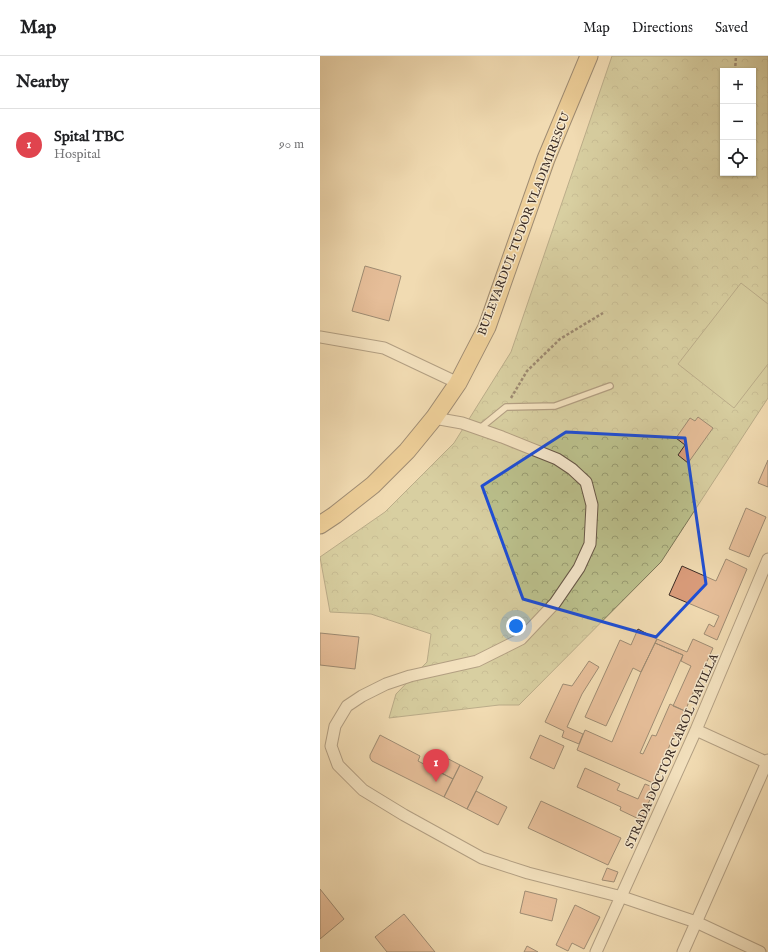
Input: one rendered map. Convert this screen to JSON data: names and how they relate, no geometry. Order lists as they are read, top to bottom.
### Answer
{
  "streets": {
    "main road": ["BULEVARDUL TUDOR VLADIMIRESCU"],
    "street": ["STRADA DOCTOR CAROL DAVILLA"]
  },
  "page": {
    "header": "Map",
    "nav": ["Map", "Directions", "Saved"],
    "heading": "Nearby",
    "map_buttons": ["+", "−"],
    "list": [
      {
        "mark": "1",
        "name": "Spital TBC",
        "note": "Hospital",
        "value": "90 m"
      }
    ],
    "pins": "1"
  }
}
